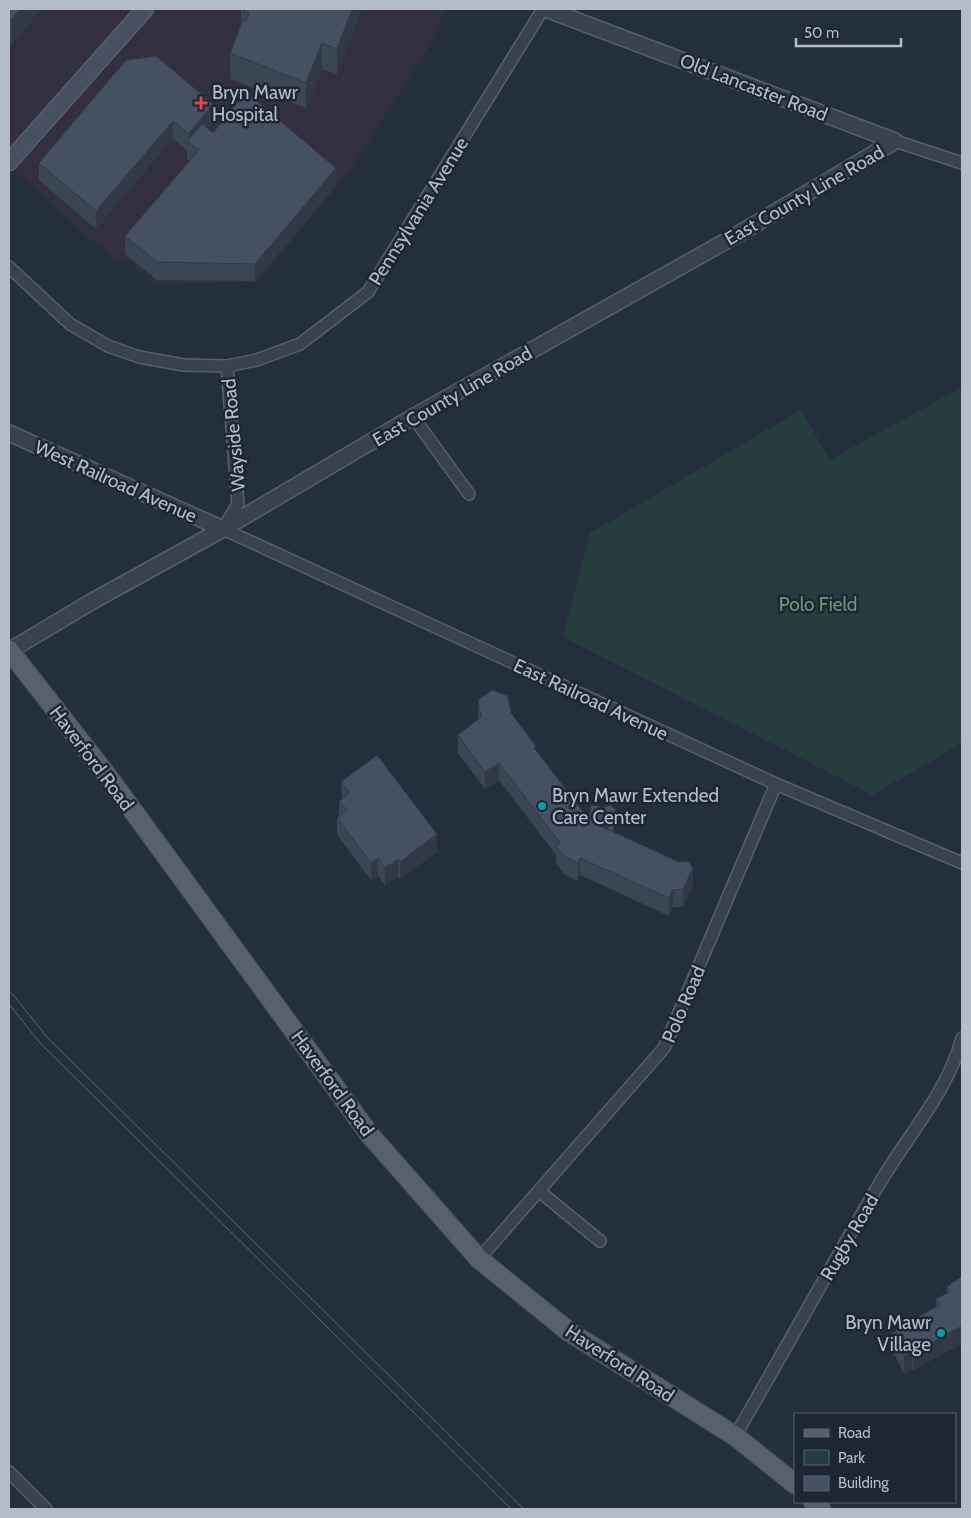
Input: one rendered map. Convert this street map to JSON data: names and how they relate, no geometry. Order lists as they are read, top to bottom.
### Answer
{
  "streets": {
    "main road": ["Haverford Road"],
    "street": [
      "Old Lancaster Road",
      "East County Line Road",
      "Pennsylvania Avenue",
      "Wayside Road",
      "West Railroad Avenue",
      "East Railroad Avenue",
      "Polo Road",
      "Rugby Road"
    ]
  },
  "crossings": [
    ["Old Lancaster Road", "East County Line Road"],
    ["Old Lancaster Road", "Pennsylvania Avenue"],
    ["East County Line Road", "Wayside Road"],
    ["East County Line Road", "West Railroad Avenue"],
    ["East County Line Road", "East Railroad Avenue"],
    ["East County Line Road", "Haverford Road"],
    ["Pennsylvania Avenue", "Wayside Road"],
    ["Wayside Road", "West Railroad Avenue"],
    ["Wayside Road", "East Railroad Avenue"],
    ["West Railroad Avenue", "East Railroad Avenue"],
    ["East Railroad Avenue", "Polo Road"],
    ["Haverford Road", "Polo Road"],
    ["Haverford Road", "Rugby Road"]
  ],
  "parks": ["Polo Field"],
  "places": {
    "health": ["Bryn Mawr Hospital"],
    "other": ["Bryn Mawr Extended Care Center", "Bryn Mawr Village"]
  },
  "legend": ["Road", "Park", "Building"],
  "scale_bar": "50 m"
}
